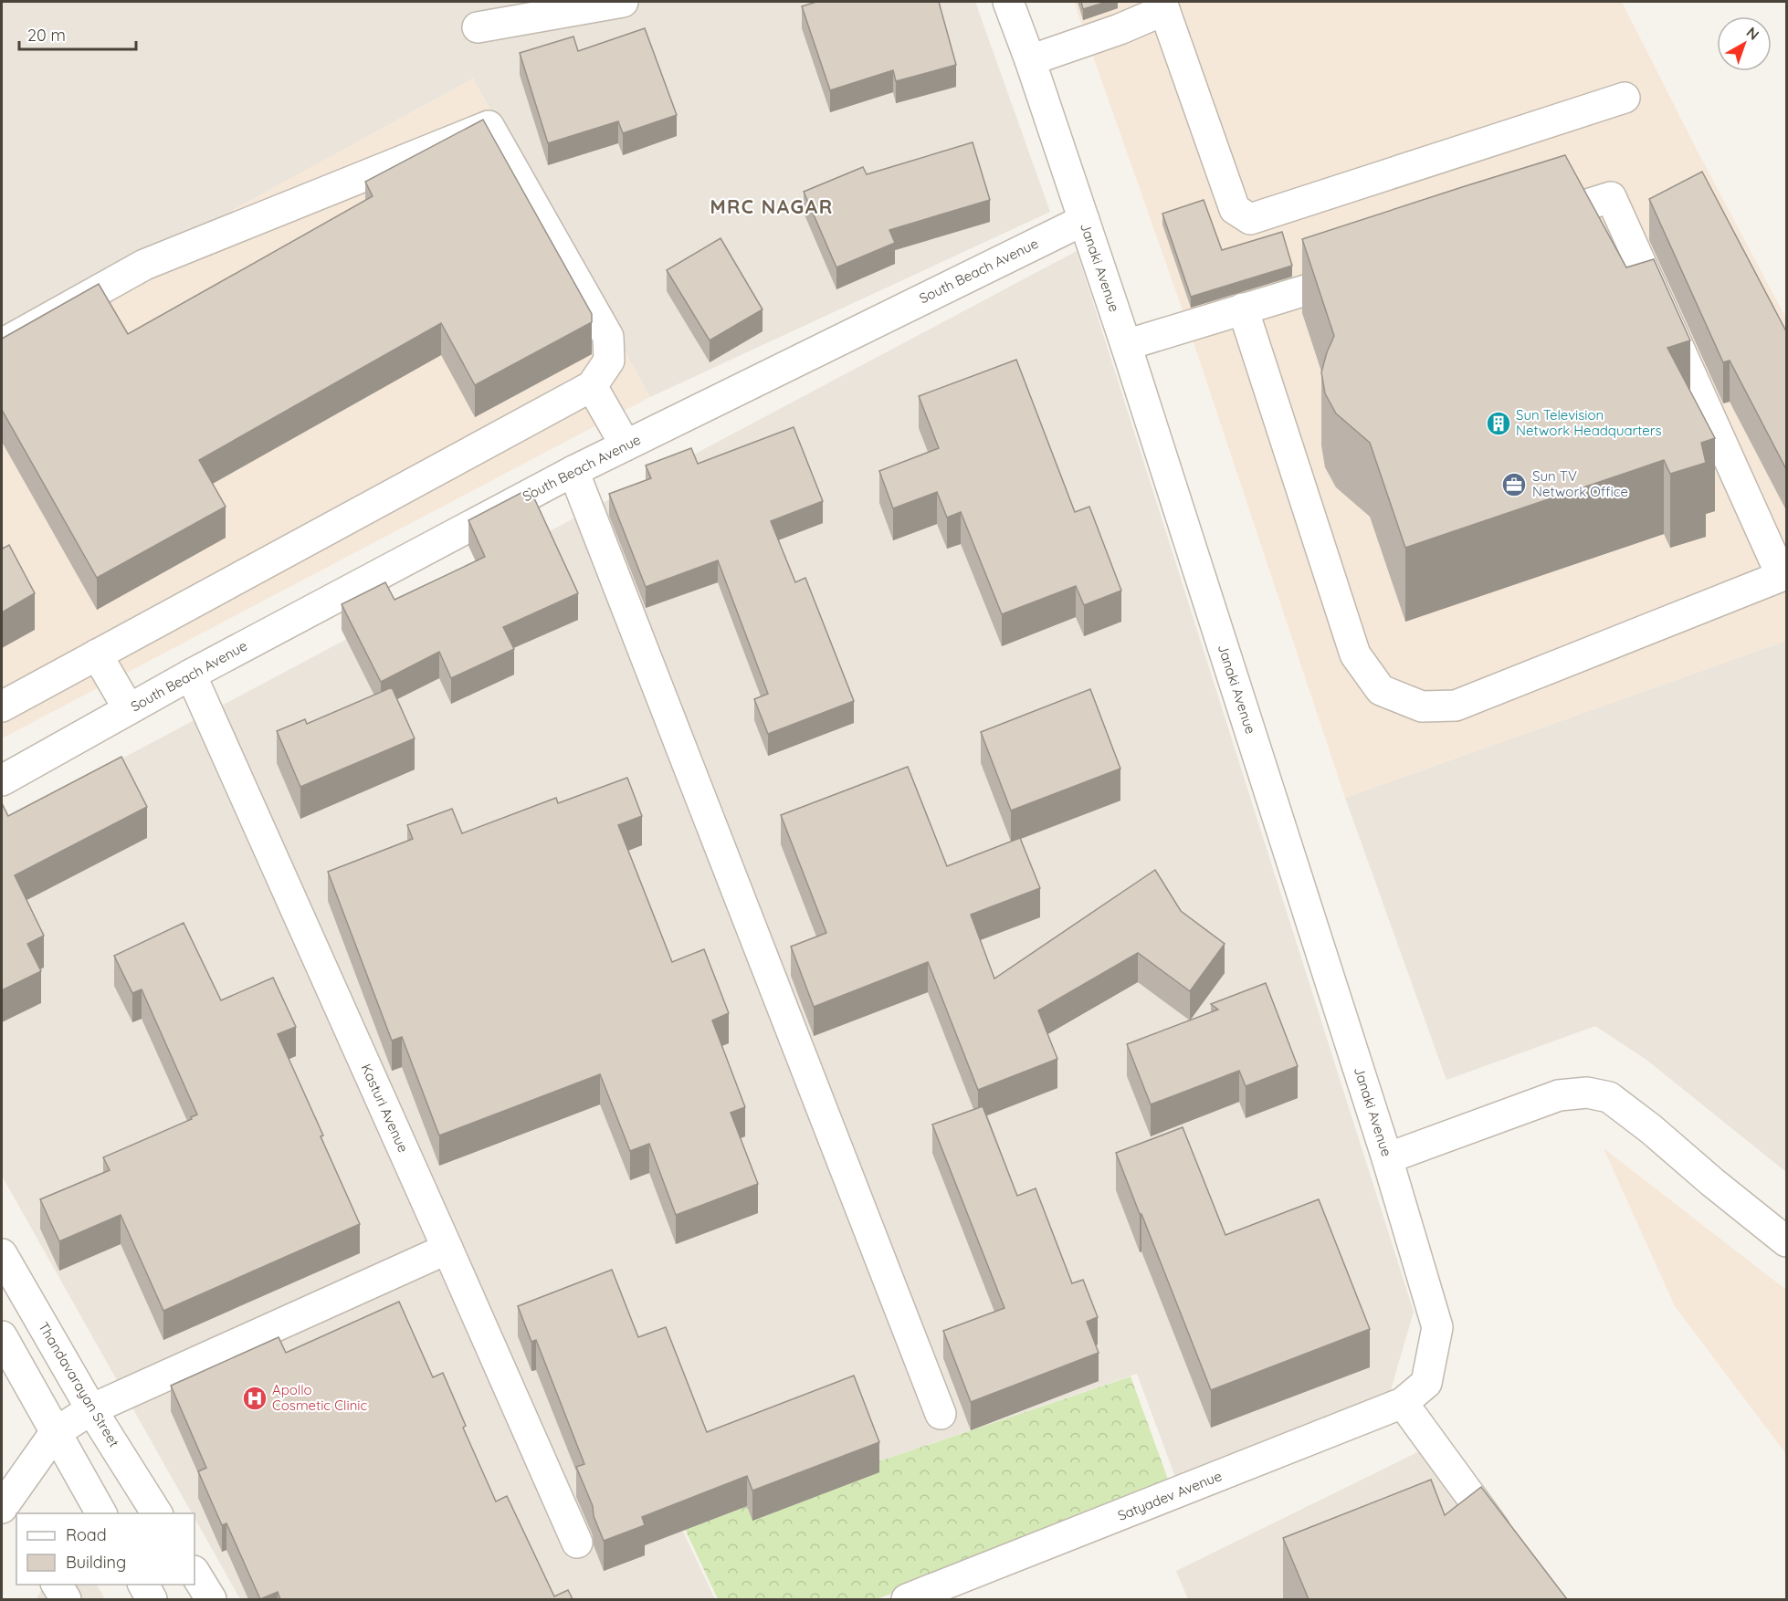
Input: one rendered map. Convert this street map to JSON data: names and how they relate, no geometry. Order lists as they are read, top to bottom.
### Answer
{
  "streets": {
    "street": [
      "Janaki Avenue",
      "South Beach Avenue",
      "Kasturi Avenue",
      "Thandavarayan Street",
      "Satyadev Avenue"
    ]
  },
  "crossings": [
    ["Janaki Avenue", "South Beach Avenue"],
    ["Janaki Avenue", "Satyadev Avenue"],
    ["South Beach Avenue", "Kasturi Avenue"]
  ],
  "districts": ["MRC NAGAR"],
  "places": {
    "building": ["Sun Television Network Headquarters"],
    "office": ["Sun TV Network Office"],
    "hospital": ["Apollo Cosmetic Clinic"]
  },
  "legend": ["Road", "Building"],
  "scale_bar": "20 m",
  "north": "top right"
}
